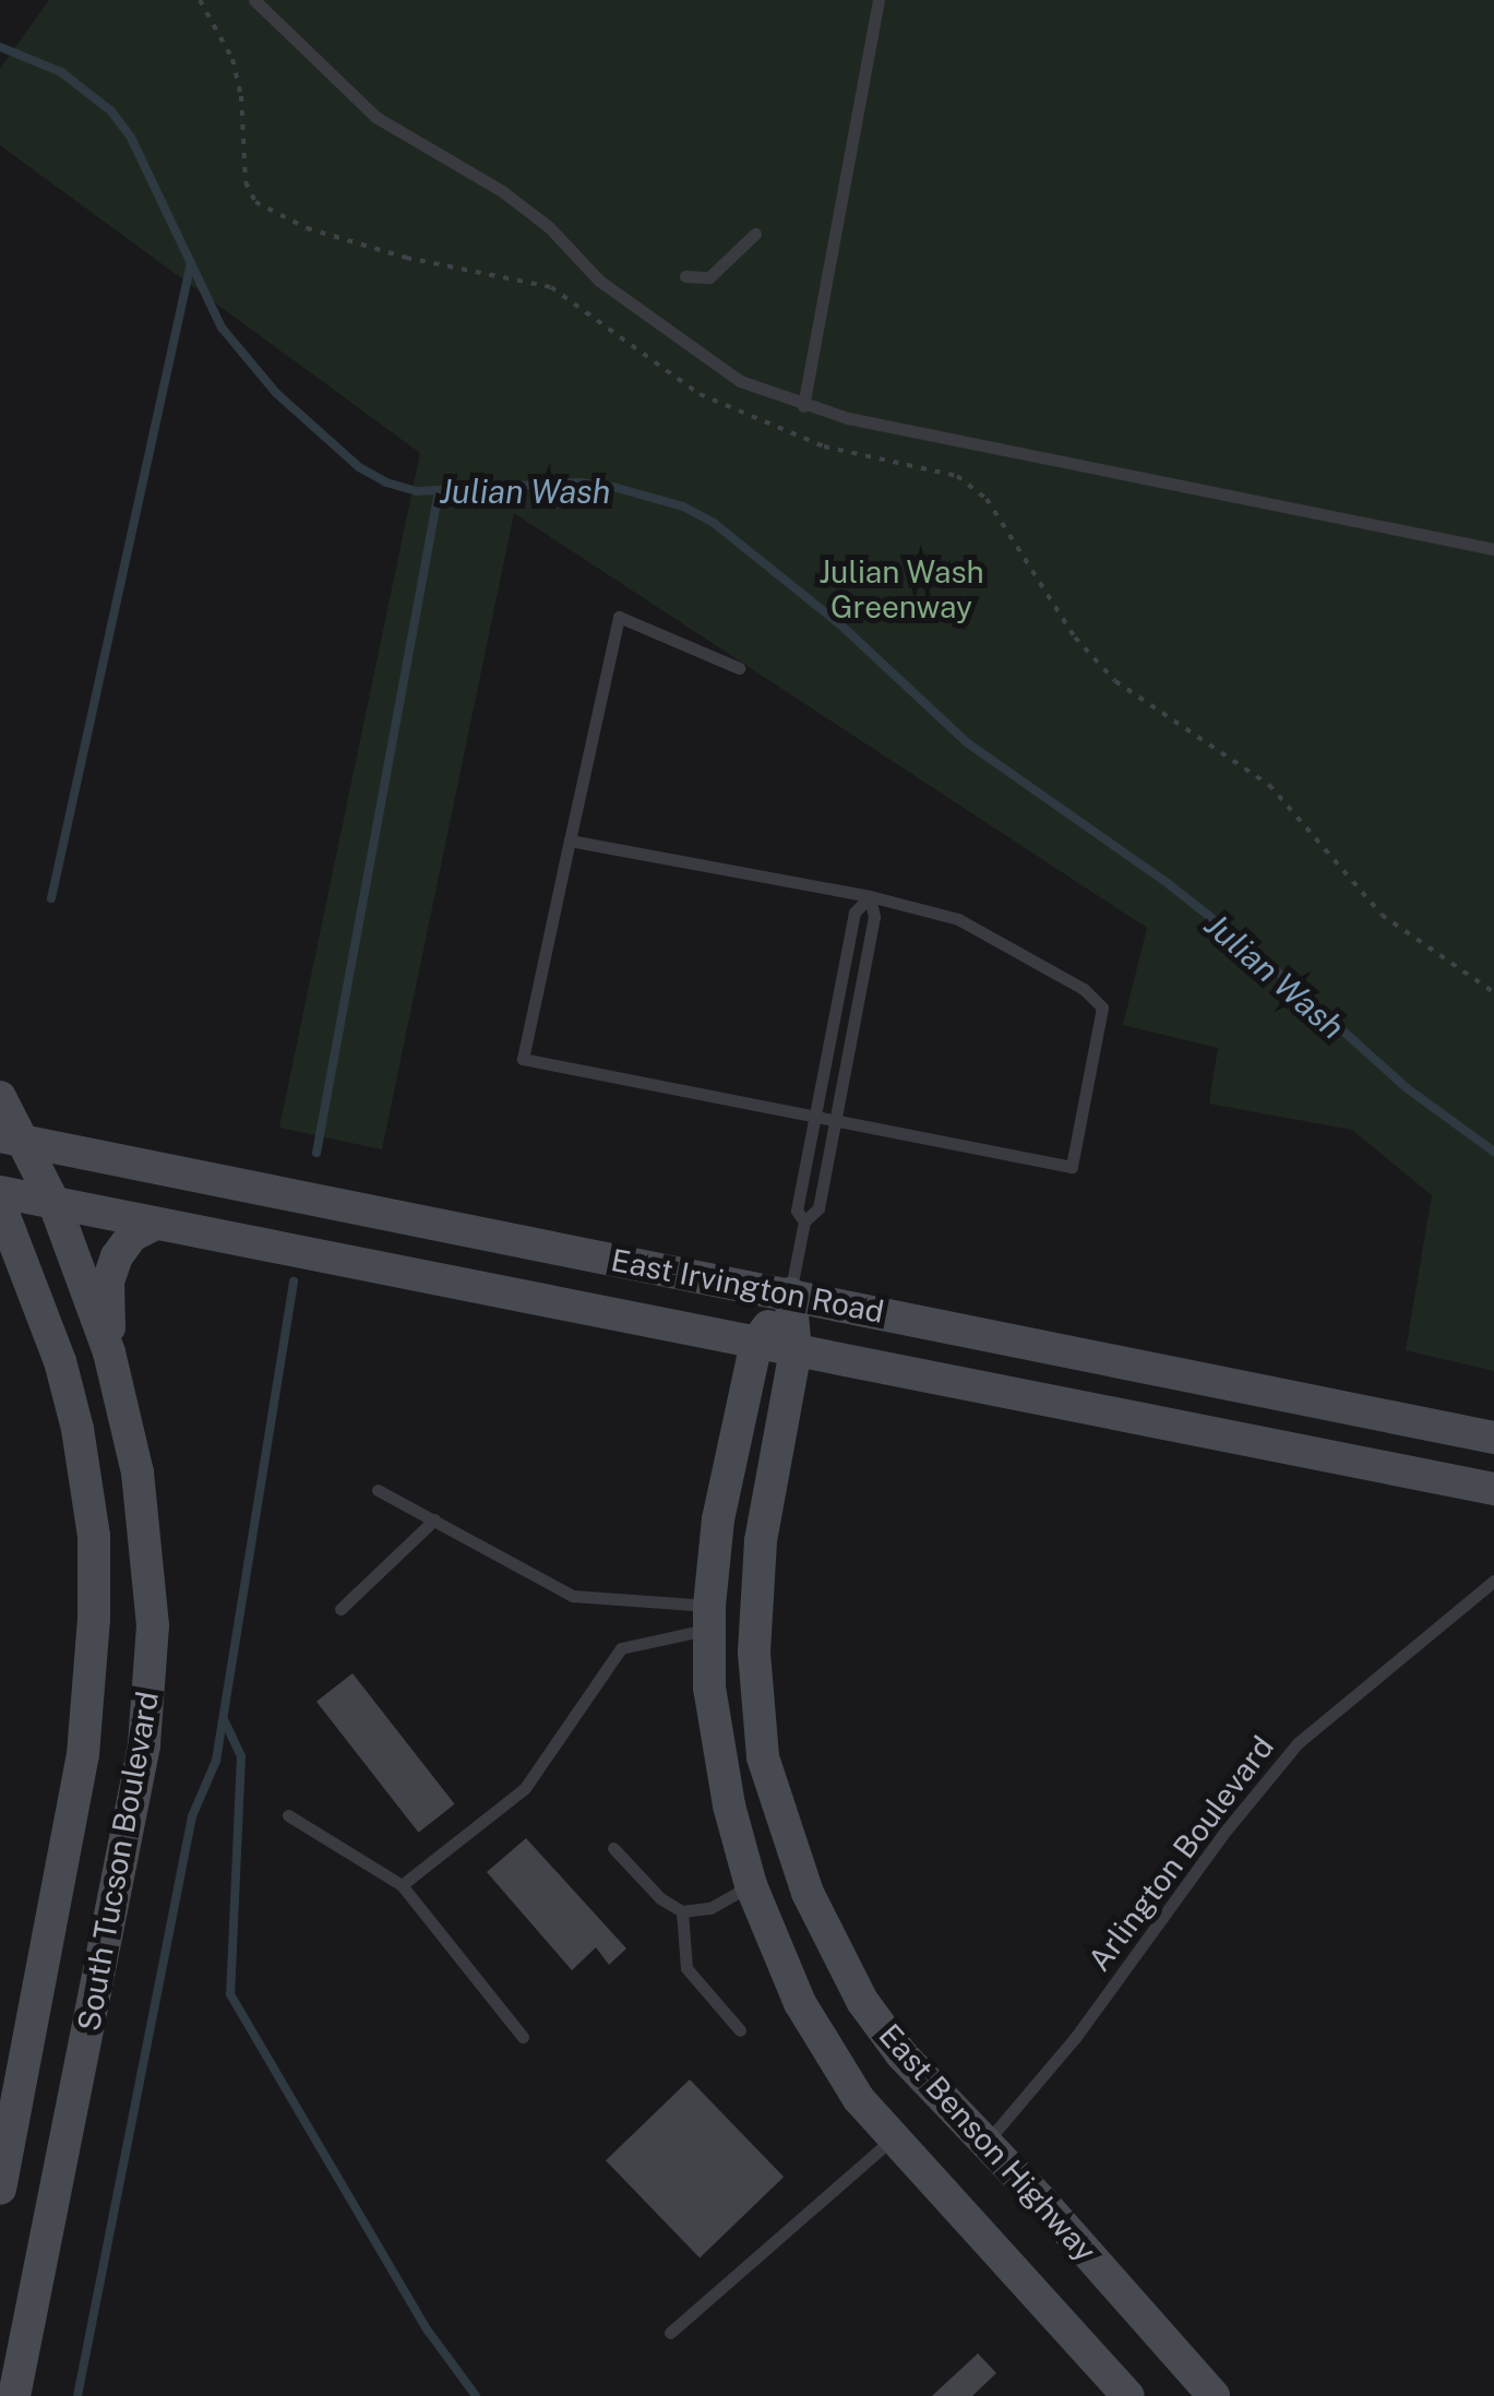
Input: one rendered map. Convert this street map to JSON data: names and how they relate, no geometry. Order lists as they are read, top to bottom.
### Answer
{
  "streets": {
    "main road": ["East Irvington Road", "South Tucson Boulevard", "East Benson Highway"],
    "lane": ["Arlington Boulevard"]
  },
  "crossings": [
    ["East Irvington Road", "South Tucson Boulevard"],
    ["East Irvington Road", "East Benson Highway"],
    ["Arlington Boulevard", "East Benson Highway"]
  ],
  "water": ["Julian Wash"],
  "parks": ["Julian Wash Greenway"]
}
